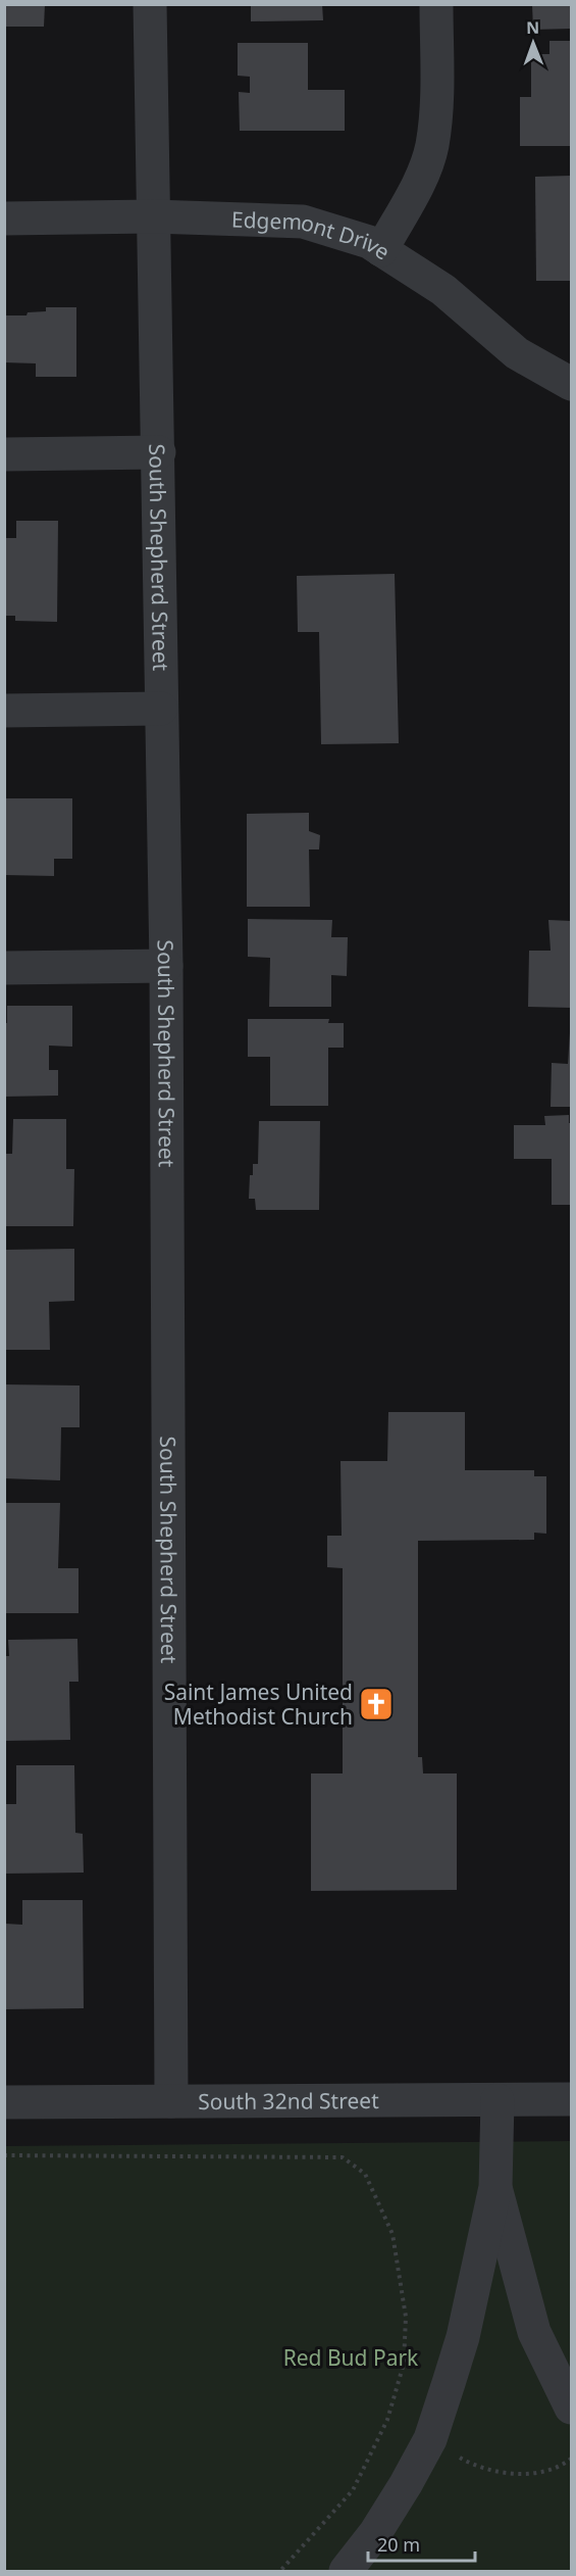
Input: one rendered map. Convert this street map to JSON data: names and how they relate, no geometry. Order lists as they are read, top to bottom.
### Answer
{
  "streets": {
    "street": ["Edgemont Drive", "South Shepherd Street", "South 32nd Street"]
  },
  "crossings": [
    ["Edgemont Drive", "South Shepherd Street"],
    ["South Shepherd Street", "South 32nd Street"]
  ],
  "parks": ["Red Bud Park"],
  "places": {
    "church": ["Saint James United Methodist Church"]
  },
  "scale_bar": "20 m",
  "north": "top"
}
